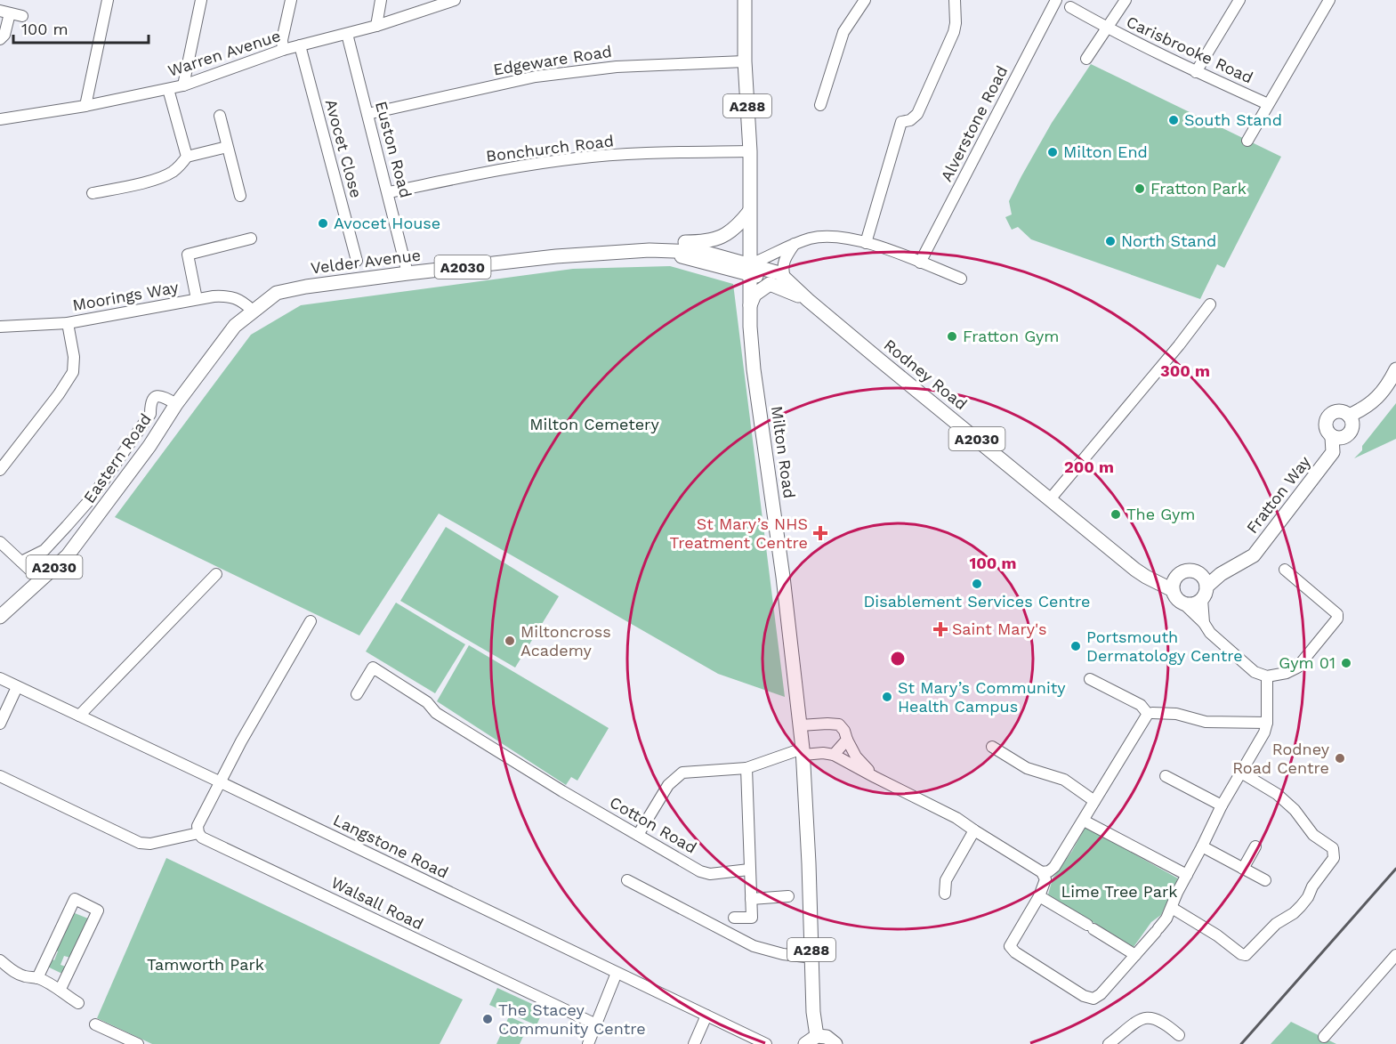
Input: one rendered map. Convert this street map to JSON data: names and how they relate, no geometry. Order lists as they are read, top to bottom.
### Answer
{
  "streets": {
    "main road": [
      "A288",
      "Velder Avenue",
      "A2030",
      "Rodney Road",
      "Milton Road",
      "Eastern Road",
      "Fratton Way"
    ],
    "street": [
      "Carisbrooke Road",
      "Warren Avenue",
      "Edgeware Road",
      "Alverstone Road",
      "Avocet Close",
      "Bonchurch Road",
      "Euston Road",
      "Moorings Way",
      "Cotton Road",
      "Langstone Road",
      "Walsall Road"
    ]
  },
  "crossings": [
    ["Warren Avenue", "Avocet Close"],
    ["Warren Avenue", "Euston Road"],
    ["Edgeware Road", "Euston Road"],
    ["Edgeware Road", "Milton Road"],
    ["Bonchurch Road", "Euston Road"],
    ["Bonchurch Road", "Milton Road"],
    ["Euston Road", "Velder Avenue"],
    ["Velder Avenue", "Moorings Way"],
    ["Velder Avenue", "Rodney Road"],
    ["Velder Avenue", "Milton Road"],
    ["Velder Avenue", "Eastern Road"],
    ["A2030", "Rodney Road"],
    ["A2030", "Fratton Way"],
    ["Moorings Way", "Eastern Road"],
    ["Rodney Road", "Milton Road"],
    ["Rodney Road", "Fratton Way"]
  ],
  "parks": ["Milton Cemetery", "Lime Tree Park", "Tamworth Park"],
  "places": {
    "other": [
      "South Stand",
      "Milton End",
      "Fratton Park",
      "Avocet House",
      "North Stand",
      "Fratton Gym",
      "The Gym",
      "Disablement Services Centre",
      "Miltoncross Academy",
      "Portsmouth Dermatology Centre",
      "Gym 01",
      "St Mary’s Community Health Campus",
      "Rodney Road Centre",
      "The Stacey Community Centre"
    ],
    "health": ["St Mary’s NHS Treatment Centre", "Saint Mary's"]
  },
  "scale_bar": "100 m",
  "rings": ["300 m", "200 m", "100 m"]
}
